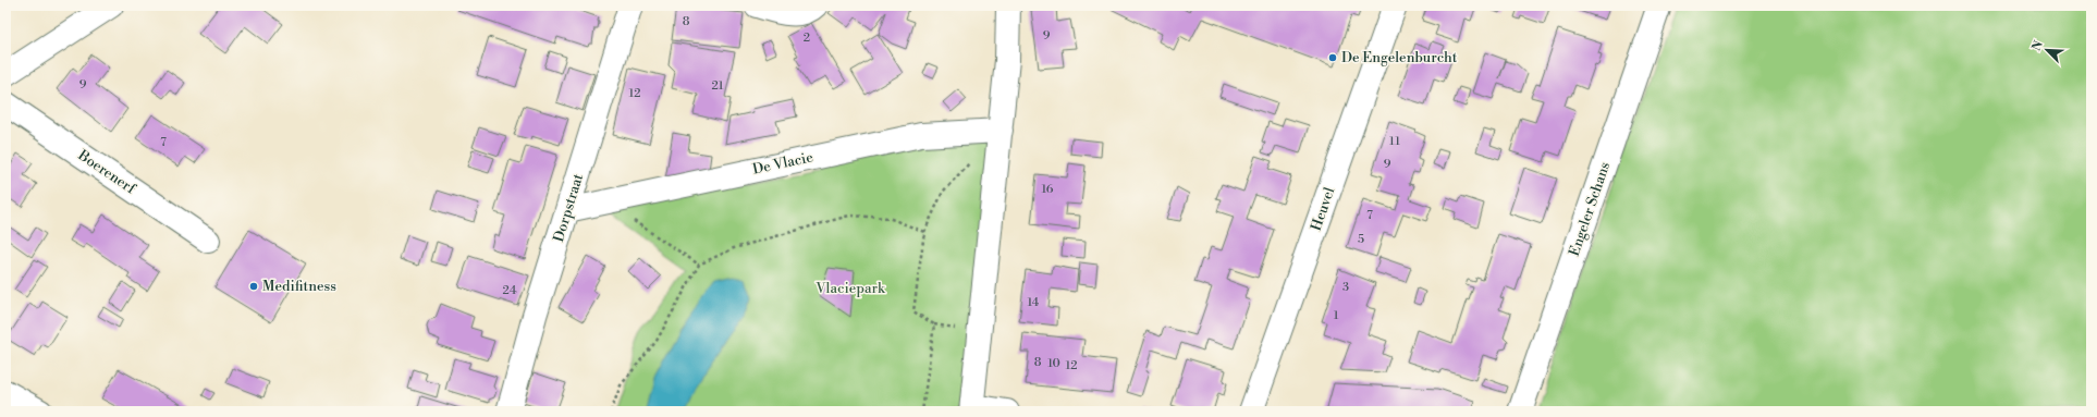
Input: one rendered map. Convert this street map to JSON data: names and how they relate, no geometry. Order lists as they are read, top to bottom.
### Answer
{
  "streets": {
    "street": [
      "De Vlacie",
      "Boerenerf",
      "Dorpstraat",
      "Heuvel",
      "Engeler Schans"
    ]
  },
  "crossings": [
    ["De Vlacie", "Dorpstraat"]
  ],
  "parks": ["Vlaciepark"],
  "places": ["De Engelenburcht", "Medifitness"],
  "house_numbers": [
    "8",
    "9",
    "2",
    "9",
    "21",
    "12",
    "11",
    "7",
    "9",
    "16",
    "7",
    "5",
    "3",
    "24",
    "14",
    "1",
    "8",
    "10",
    "12"
  ],
  "north": "top left"
}
